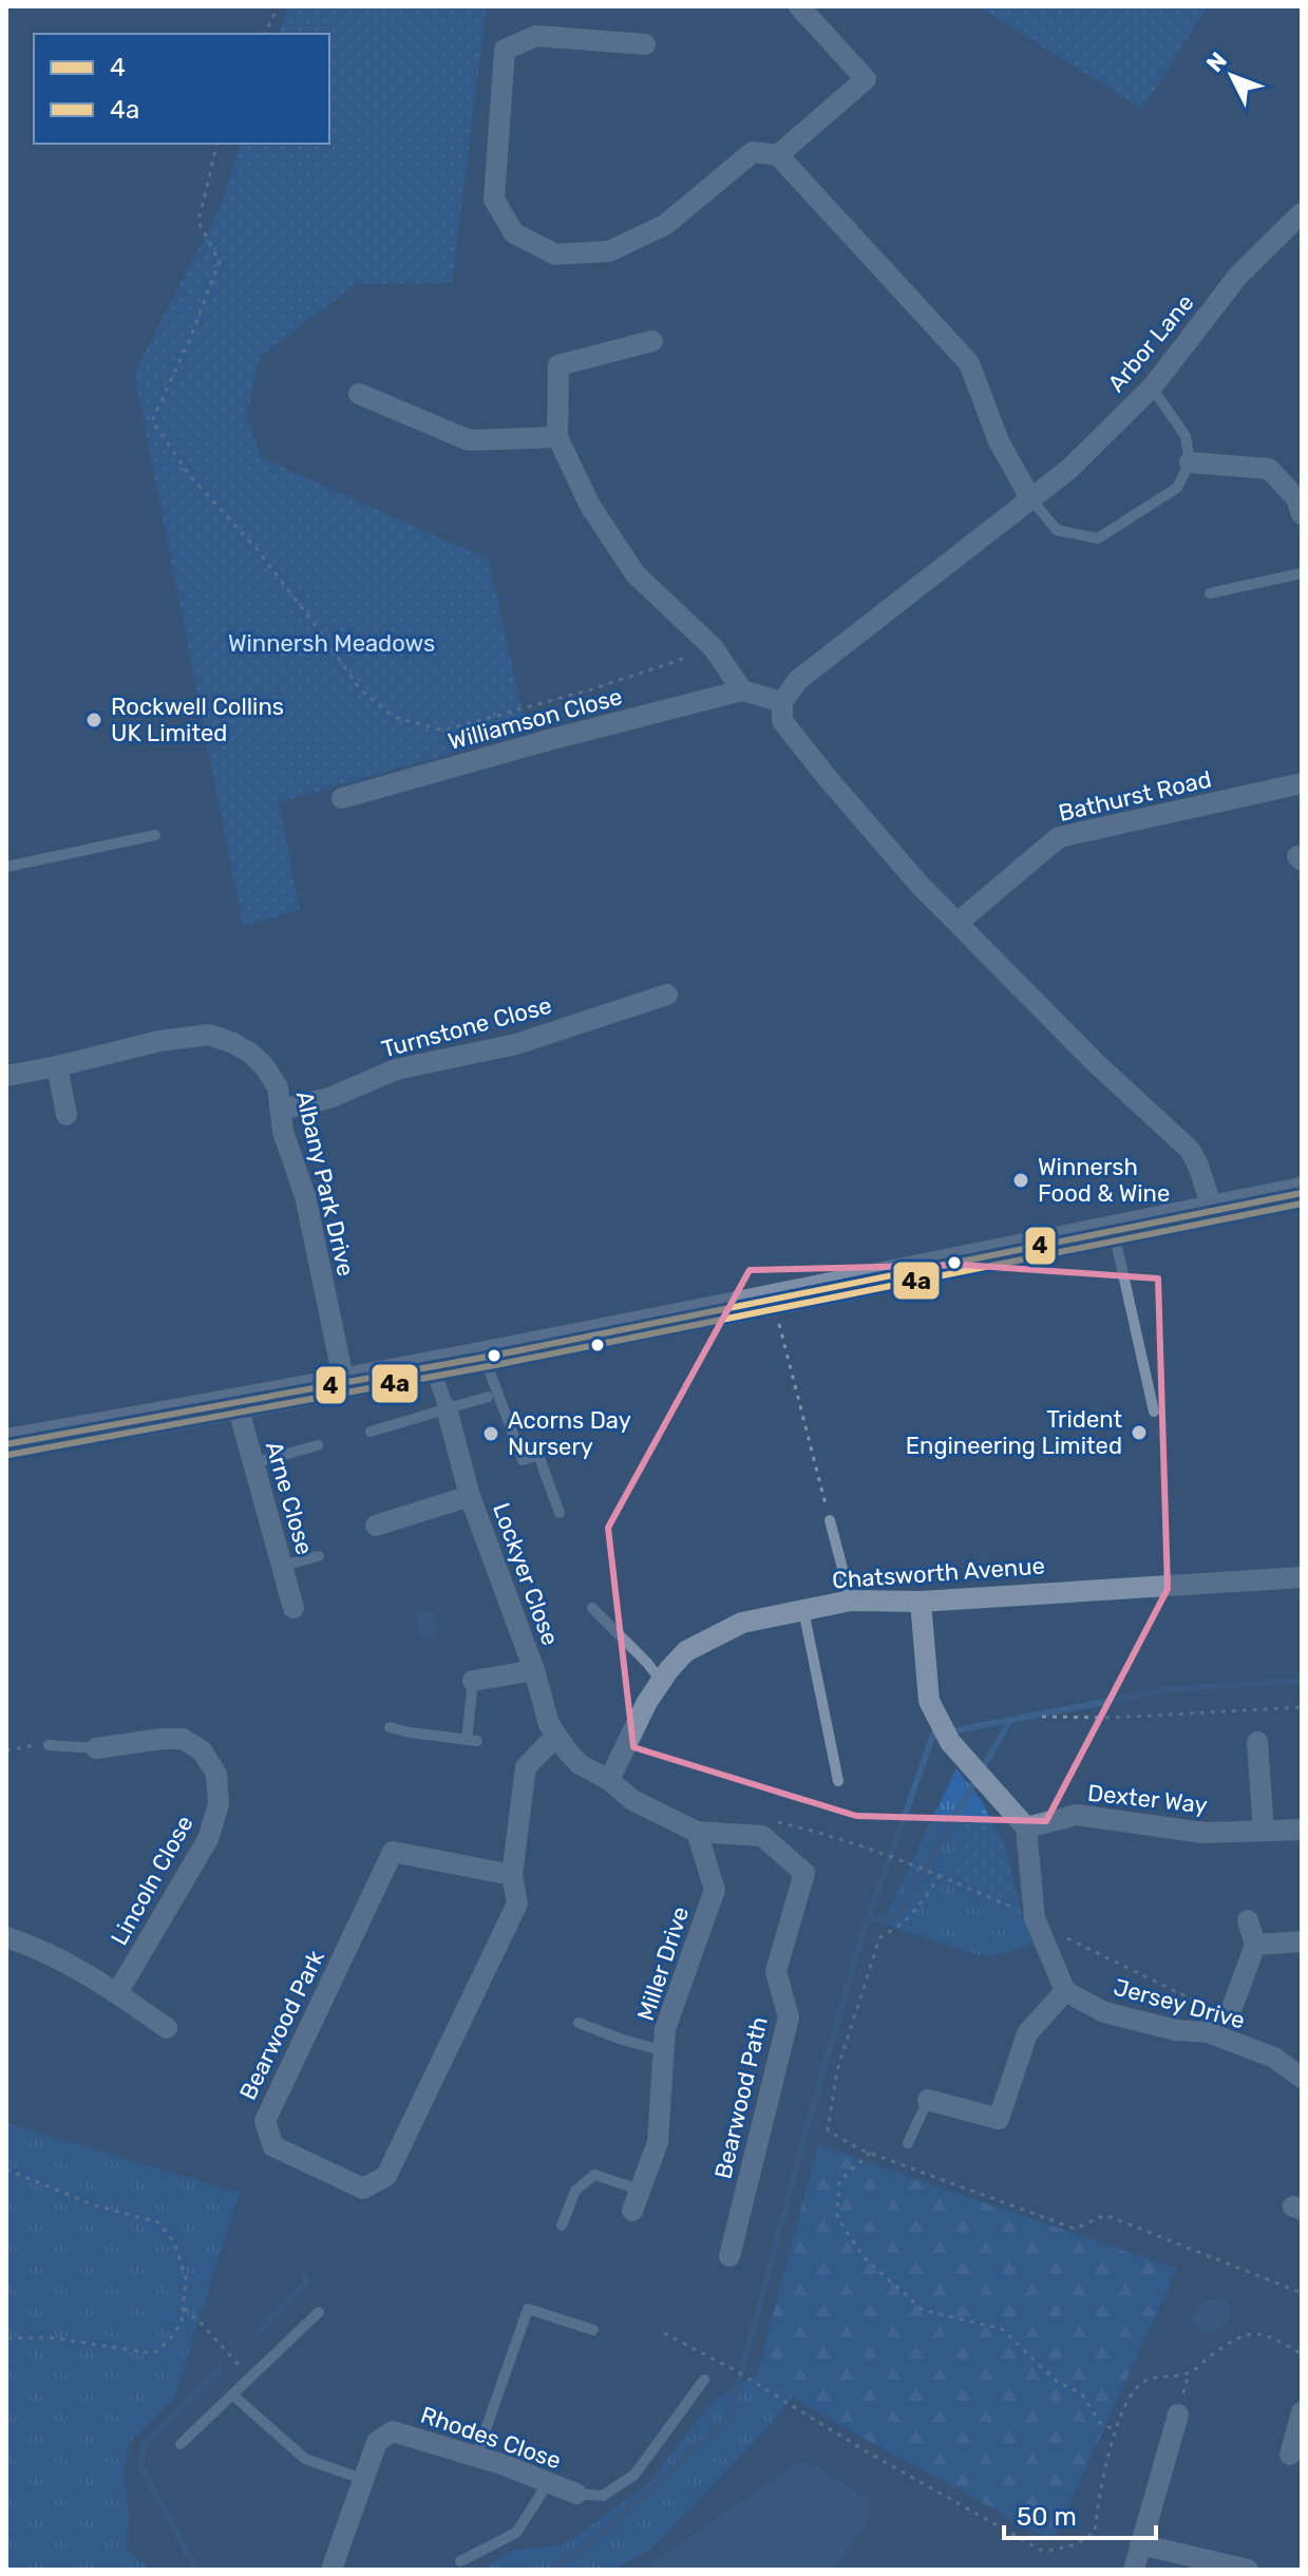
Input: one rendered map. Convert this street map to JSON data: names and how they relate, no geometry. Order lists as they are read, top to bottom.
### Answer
{
  "streets": {
    "street": [
      "Arbor Lane",
      "Williamson Close",
      "Bathurst Road",
      "Turnstone Close",
      "Albany Park Drive",
      "Arne Close",
      "Chatsworth Avenue",
      "Lockyer Close",
      "Dexter Way",
      "Lincoln Close",
      "Miller Drive",
      "Jersey Drive",
      "Bearwood Park",
      "Bearwood Path",
      "Rhodes Close"
    ]
  },
  "crossings": [
    ["Turnstone Close", "Albany Park Drive"],
    ["Chatsworth Avenue", "Lockyer Close"],
    ["Chatsworth Avenue", "Bearwood Path"],
    ["Lockyer Close", "Bearwood Park"],
    ["Lockyer Close", "Bearwood Path"],
    ["Miller Drive", "Bearwood Path"]
  ],
  "parks": ["Winnersh Meadows"],
  "places": [
    "Rockwell Collins UK Limited",
    "Winnersh Food & Wine",
    "Trident Engineering Limited",
    "Acorns Day Nursery"
  ],
  "lines": ["transit line 4", "transit line 4a"],
  "legend": ["4", "4a"],
  "scale_bar": "50 m",
  "north": "top left"
}
